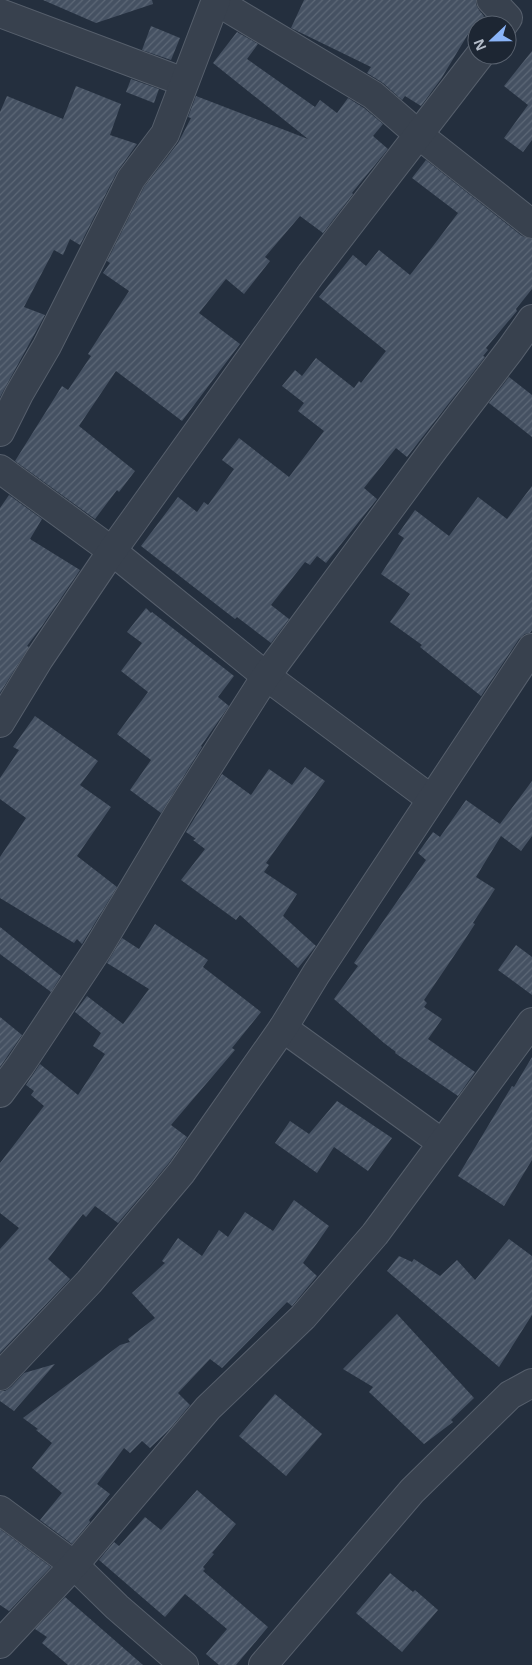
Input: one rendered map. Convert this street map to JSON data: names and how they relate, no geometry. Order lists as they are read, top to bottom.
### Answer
{
  "north": "left"
}
